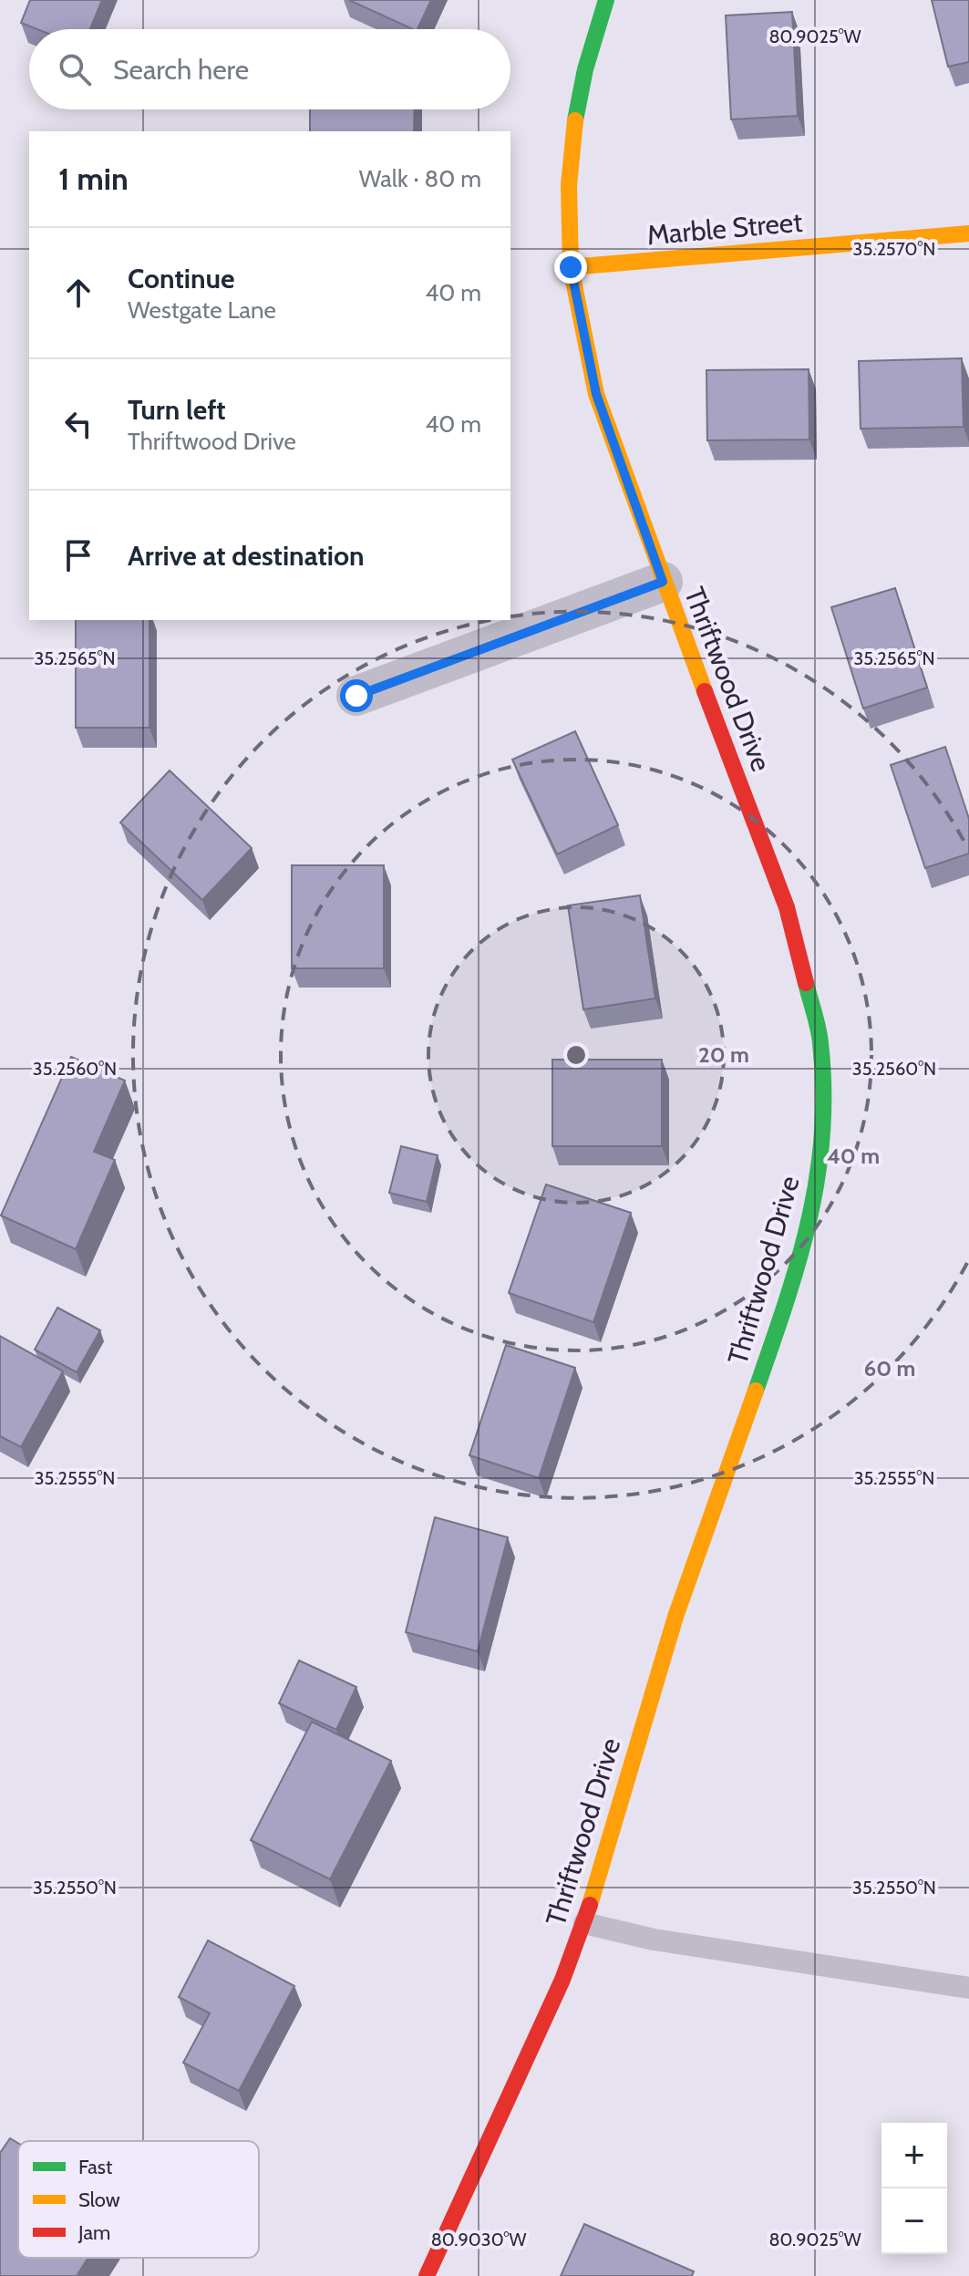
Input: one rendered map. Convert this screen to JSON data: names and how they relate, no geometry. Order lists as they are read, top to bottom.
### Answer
{
  "streets": {
    "street": ["Marble Street", "Thriftwood Drive"]
  },
  "crossings": [
    ["Marble Street", "Thriftwood Drive"]
  ],
  "legend": ["Fast", "Slow", "Jam"],
  "page": {
    "search": "Search here",
    "heading": ["1 min", "Walk · 80 m"],
    "list": [
      ["Continue", "Westgate Lane", "40 m"],
      ["Turn left", "Thriftwood Drive", "40 m"],
      "Arrive at destination"
    ],
    "map_buttons": ["+", "−"]
  },
  "coordinates": [
    "80.9025°W",
    "35.2570°N",
    "35.2565°N",
    "35.2560°N",
    "35.2555°N",
    "35.2550°N",
    "80.9030°W"
  ],
  "rings": ["20 m", "40 m", "60 m"]
}
